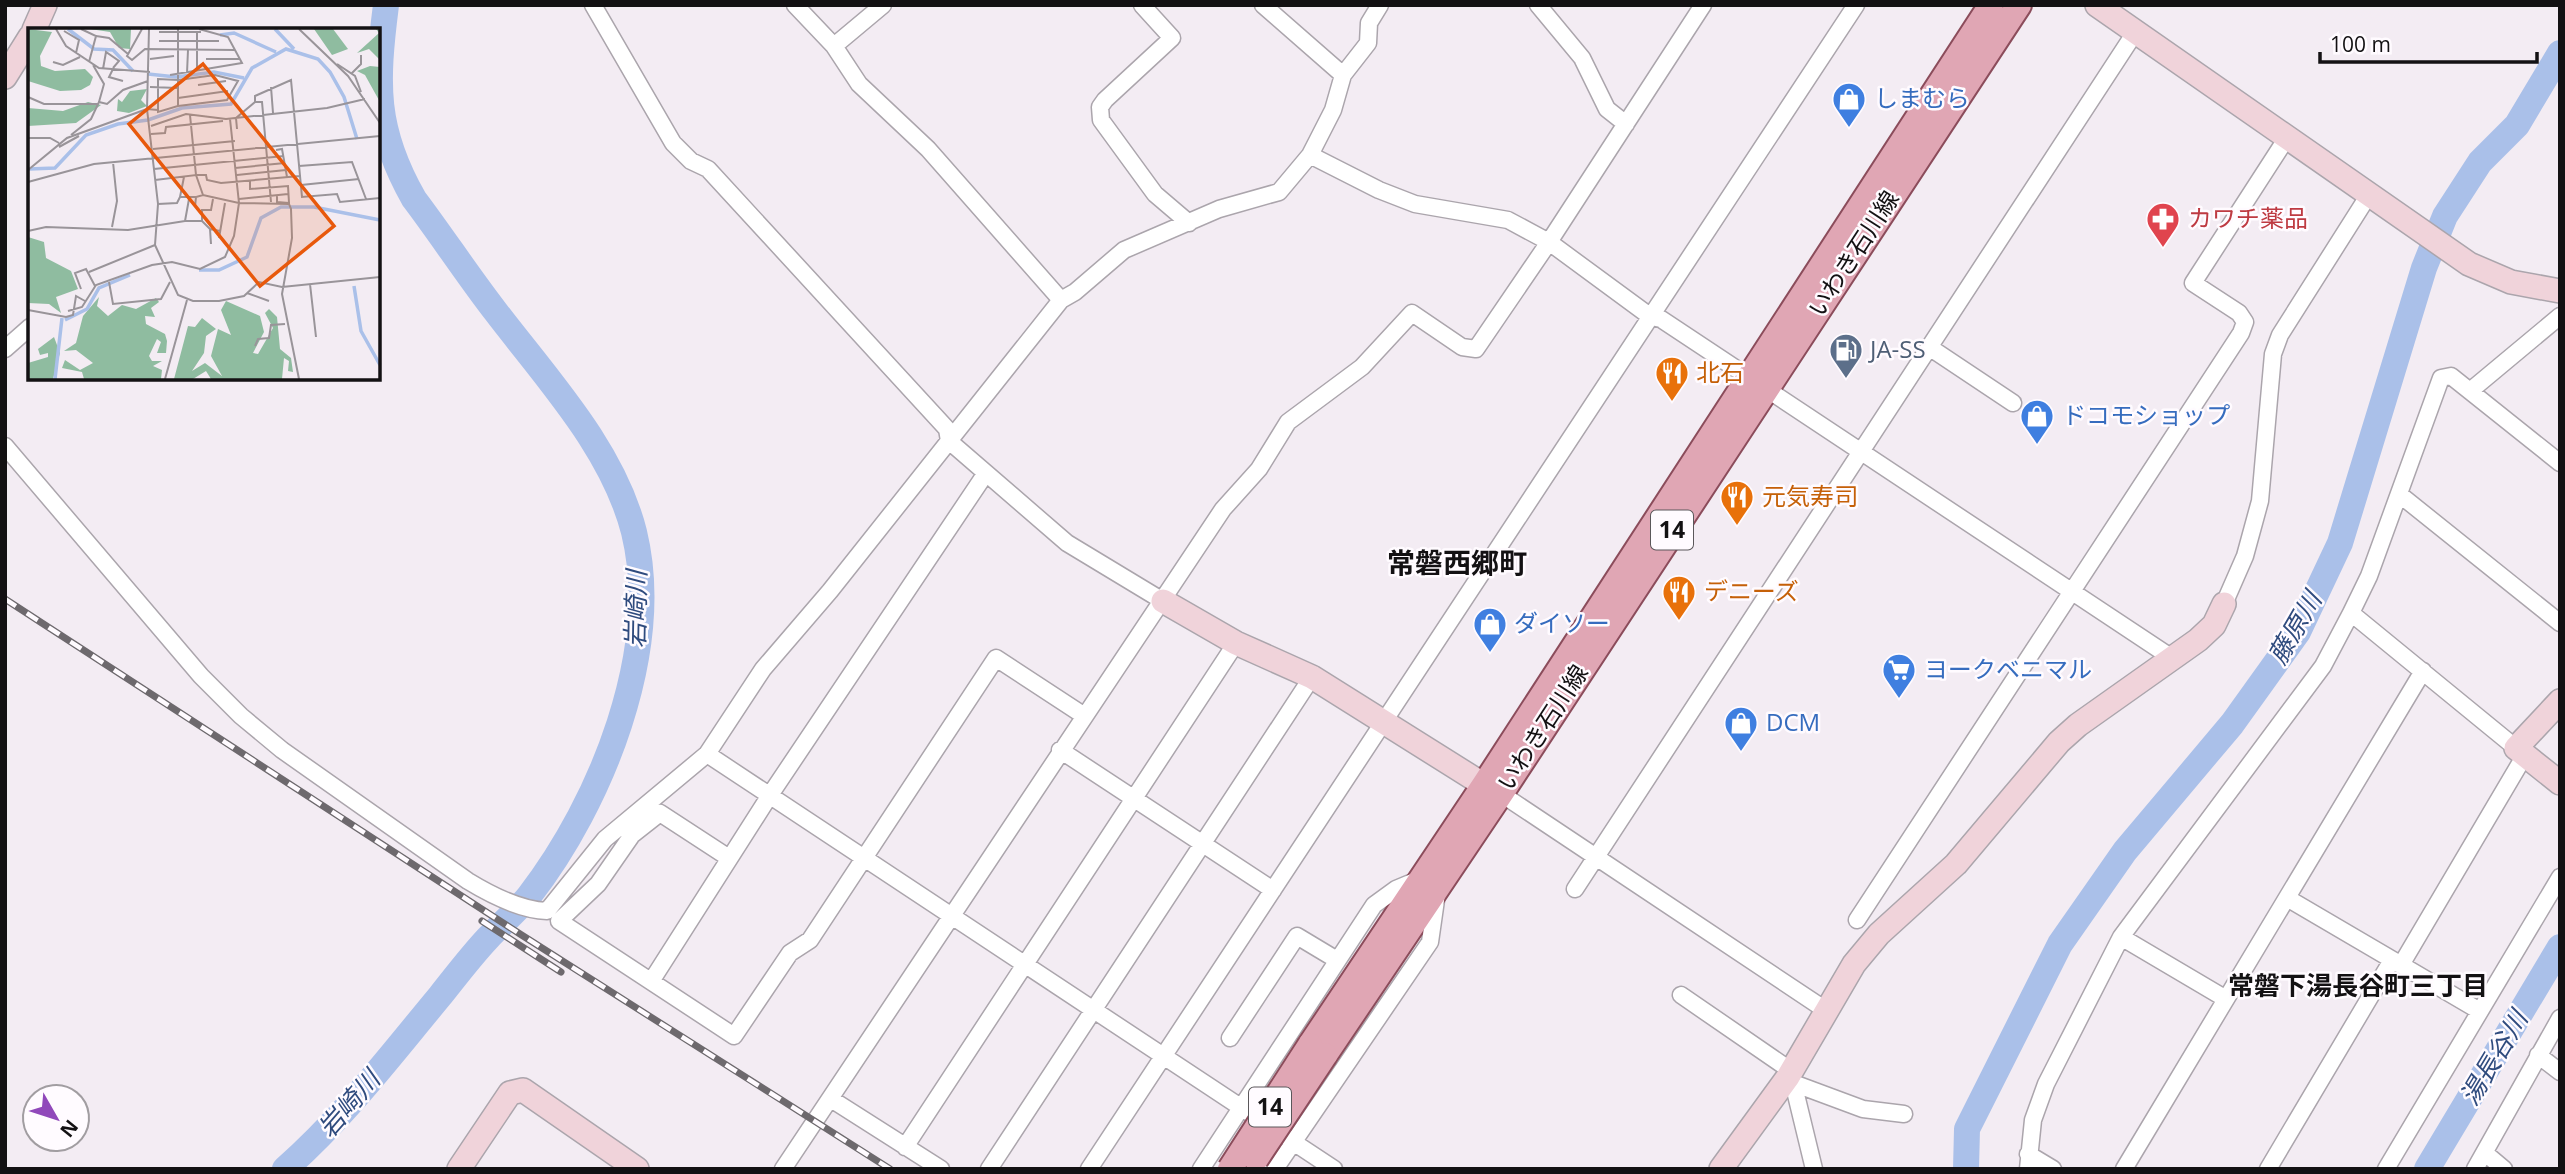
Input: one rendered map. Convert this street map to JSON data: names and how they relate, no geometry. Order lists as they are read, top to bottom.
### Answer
{
  "streets": {
    "main road": ["いわき石川線", "14"]
  },
  "districts": ["常磐西郷町", "常磐下湯長谷町三丁目"],
  "water": ["岩崎川", "藤原川", "湯長谷川"],
  "places": {
    "shop": [
      "しまむら",
      "ドコモショップ",
      "ダイソー",
      "DCM"
    ],
    "pharmacy": ["カワチ薬品"],
    "fuel station": ["JA-SS"],
    "restaurant": ["北石", "元気寿司", "デニーズ"],
    "supermarket": ["ヨークベニマル"]
  },
  "scale_bar": "100 m",
  "north": "bottom right"
}
